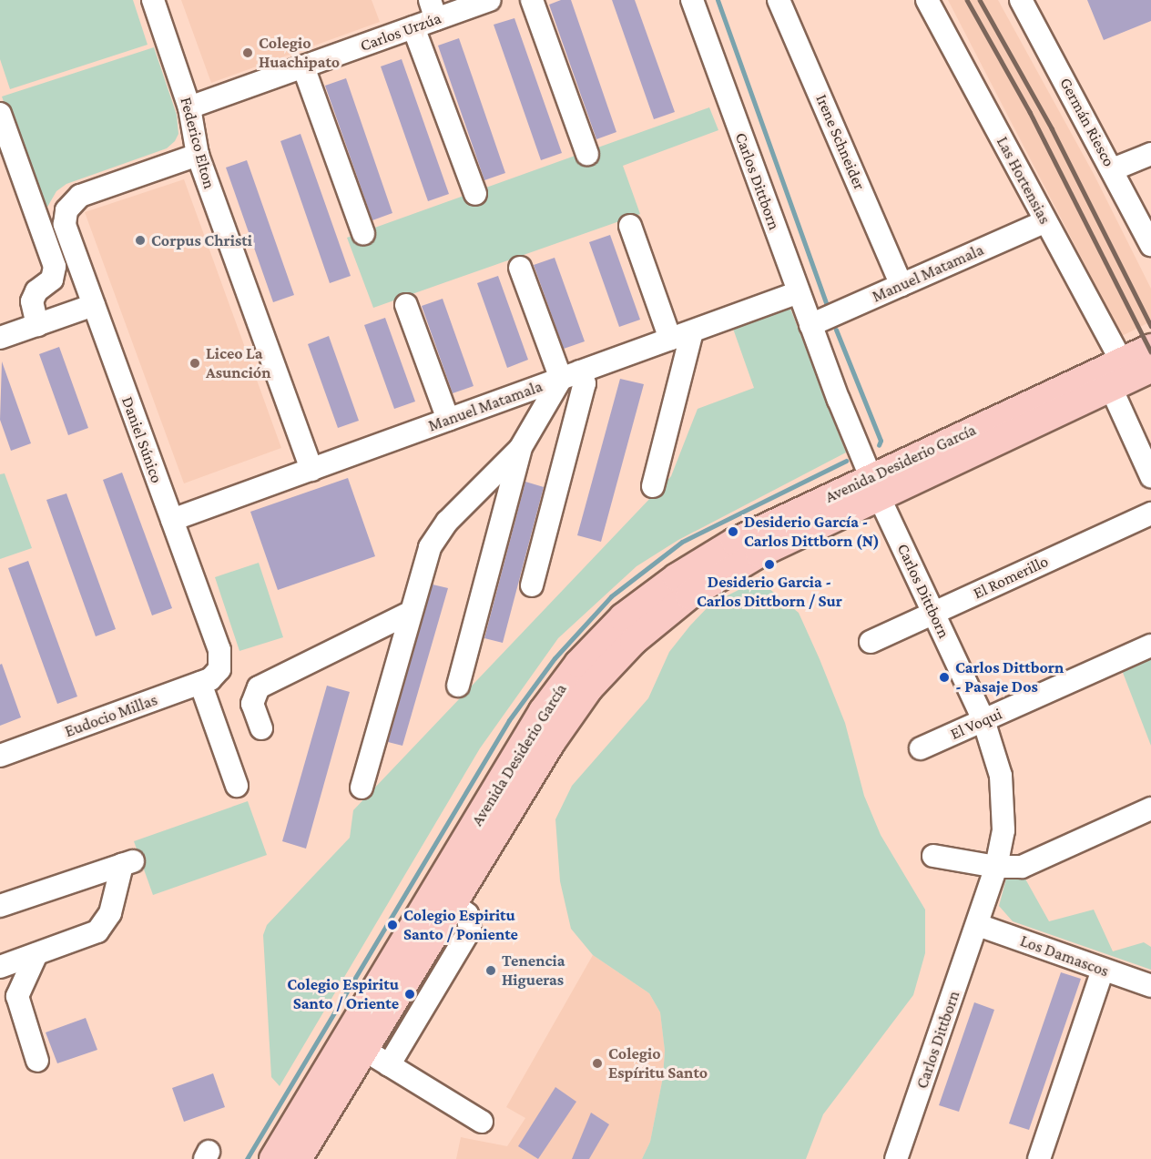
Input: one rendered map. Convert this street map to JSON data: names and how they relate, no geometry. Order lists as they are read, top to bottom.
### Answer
{
  "streets": {
    "main road": ["Avenida Desiderio García"],
    "street": [
      "Carlos Urzúa",
      "Germán Riesco",
      "Irene Schneider",
      "Federico Elton",
      "Las Hortensias",
      "Carlos Dittborn",
      "Manuel Matamala",
      "Daniel Súnico",
      "El Romerillo",
      "Eudocio Millas",
      "El Voqui",
      "Los Damascos"
    ]
  },
  "crossings": [
    ["Carlos Urzúa", "Federico Elton"],
    ["Irene Schneider", "Manuel Matamala"],
    ["Federico Elton", "Manuel Matamala"],
    ["Federico Elton", "Daniel Súnico"],
    ["Las Hortensias", "Manuel Matamala"],
    ["Las Hortensias", "Avenida Desiderio García"],
    ["Carlos Dittborn", "Manuel Matamala"],
    ["Carlos Dittborn", "Avenida Desiderio García"],
    ["Carlos Dittborn", "El Romerillo"],
    ["Carlos Dittborn", "El Voqui"],
    ["Carlos Dittborn", "Los Damascos"],
    ["Manuel Matamala", "Daniel Súnico"],
    ["Daniel Súnico", "Eudocio Millas"]
  ],
  "places": [
    "Colegio Huachipato",
    "Corpus Christi",
    "Liceo La Asunción",
    "Desiderio García - Carlos Dittborn (N)",
    "Desiderio Garcia - Carlos Dittborn / Sur",
    "Carlos Dittborn - Pasaje Dos",
    "Colegio Espiritu Santo / Poniente",
    "Tenencia Higueras",
    "Colegio Espiritu Santo / Oriente",
    "Colegio Espíritu Santo"
  ]
}
